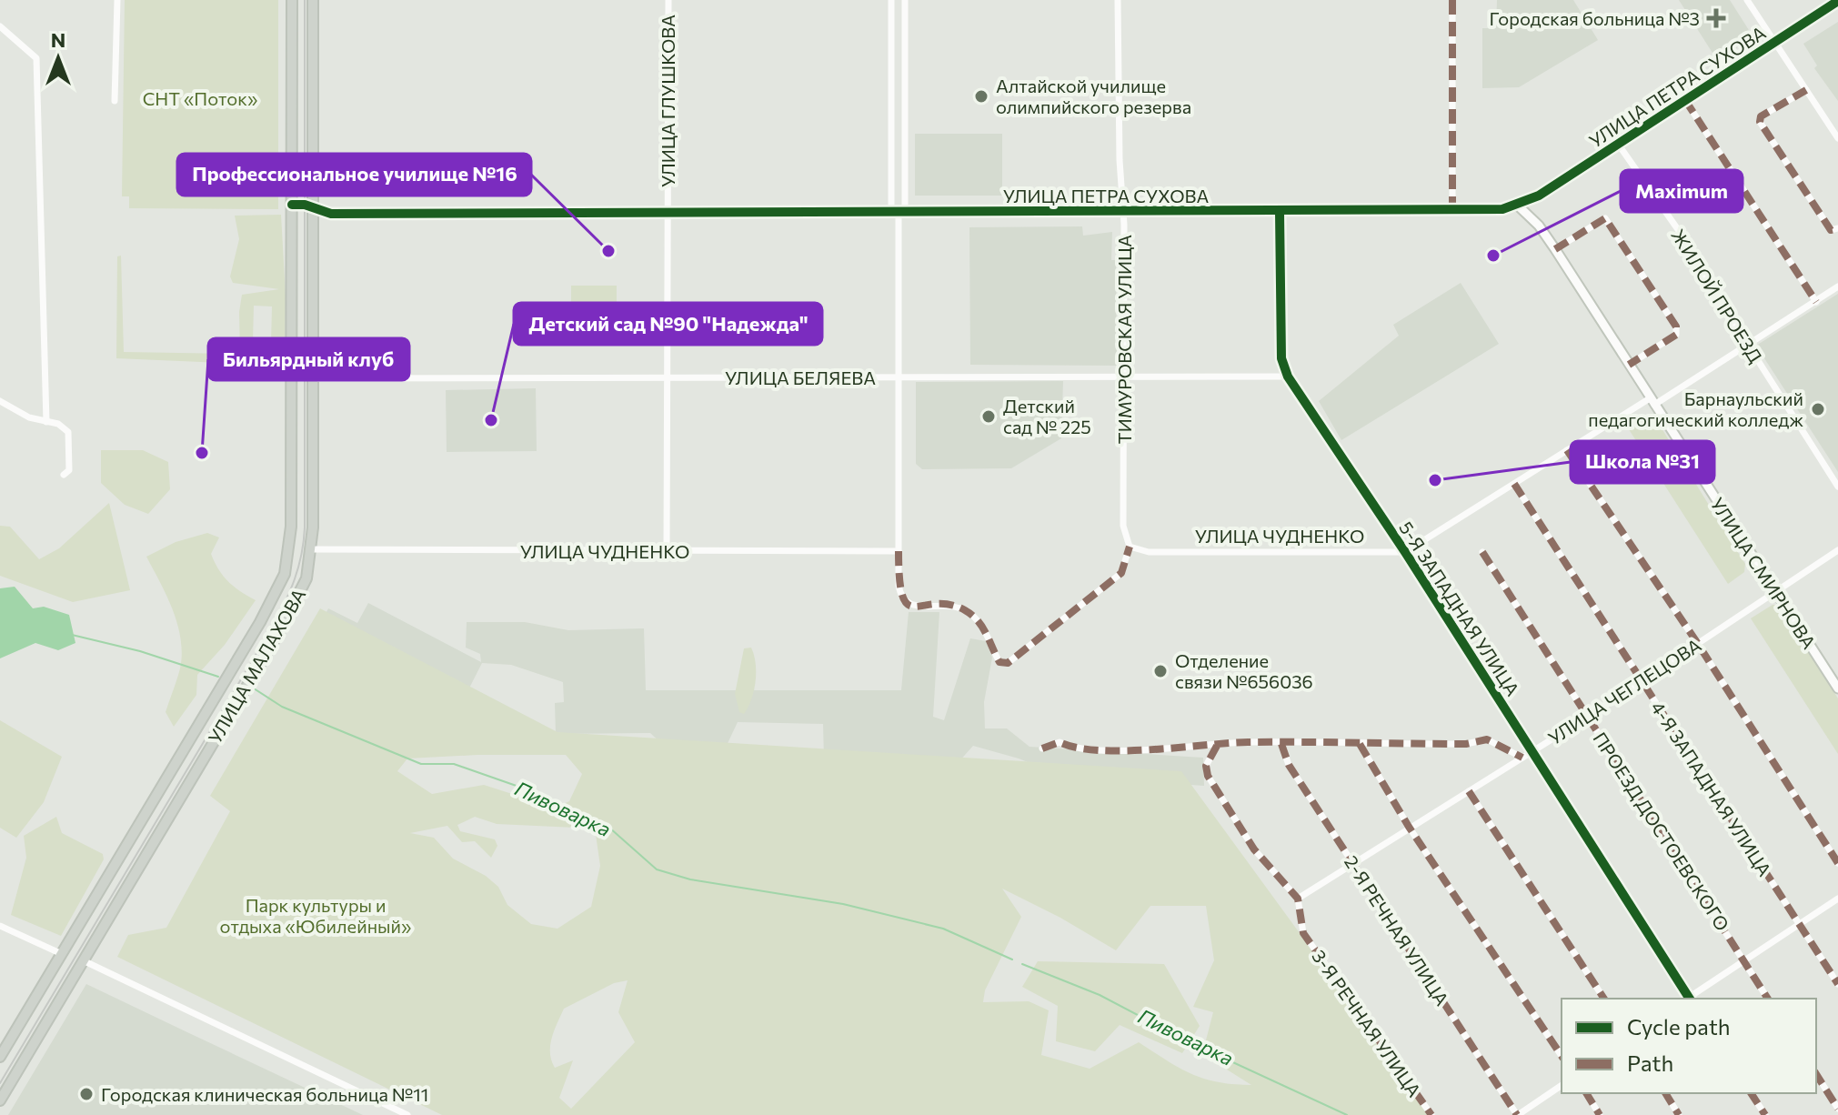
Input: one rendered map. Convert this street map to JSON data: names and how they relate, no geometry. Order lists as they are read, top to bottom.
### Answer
{
  "streets": {
    "main road": ["УЛИЦА МАЛАХОВА"],
    "street": [
      "УЛИЦА ПЕТРА СУХОВА",
      "УЛИЦА ГЛУШКОВА",
      "ЖИЛОЙ ПРОЕЗД",
      "ТИМУРОВСКАЯ УЛИЦА",
      "УЛИЦА БЕЛЯЕВА",
      "УЛИЦА ЧУДНЕНКО",
      "УЛИЦА СМИРНОВА",
      "5-Я ЗАПАДНАЯ УЛИЦА",
      "УЛИЦА ЧЕГЛЕЦОВА",
      "4-Я ЗАПАДНАЯ УЛИЦА",
      "ПРОЕЗД ДОСТОЕВСКОГО",
      "2-Я РЕЧНАЯ УЛИЦА",
      "3-Я РЕЧНАЯ УЛИЦА"
    ]
  },
  "crossings": [
    ["УЛИЦА ПЕТРА СУХОВА", "УЛИЦА ГЛУШКОВА"],
    ["УЛИЦА ПЕТРА СУХОВА", "ЖИЛОЙ ПРОЕЗД"],
    ["УЛИЦА ПЕТРА СУХОВА", "ТИМУРОВСКАЯ УЛИЦА"],
    ["УЛИЦА ПЕТРА СУХОВА", "УЛИЦА СМИРНОВА"],
    ["УЛИЦА ПЕТРА СУХОВА", "5-Я ЗАПАДНАЯ УЛИЦА"],
    ["УЛИЦА ПЕТРА СУХОВА", "УЛИЦА МАЛАХОВА"],
    ["УЛИЦА ГЛУШКОВА", "УЛИЦА БЕЛЯЕВА"],
    ["УЛИЦА ГЛУШКОВА", "УЛИЦА ЧУДНЕНКО"],
    ["ТИМУРОВСКАЯ УЛИЦА", "УЛИЦА БЕЛЯЕВА"],
    ["ТИМУРОВСКАЯ УЛИЦА", "УЛИЦА ЧУДНЕНКО"],
    ["УЛИЦА БЕЛЯЕВА", "5-Я ЗАПАДНАЯ УЛИЦА"],
    ["УЛИЦА БЕЛЯЕВА", "УЛИЦА МАЛАХОВА"],
    ["УЛИЦА ЧУДНЕНКО", "5-Я ЗАПАДНАЯ УЛИЦА"],
    ["УЛИЦА ЧУДНЕНКО", "УЛИЦА МАЛАХОВА"],
    ["УЛИЦА СМИРНОВА", "УЛИЦА ЧЕГЛЕЦОВА"],
    ["5-Я ЗАПАДНАЯ УЛИЦА", "УЛИЦА ЧЕГЛЕЦОВА"],
    ["УЛИЦА ЧЕГЛЕЦОВА", "4-Я ЗАПАДНАЯ УЛИЦА"],
    ["УЛИЦА ЧЕГЛЕЦОВА", "ПРОЕЗД ДОСТОЕВСКОГО"],
    ["УЛИЦА ЧЕГЛЕЦОВА", "2-Я РЕЧНАЯ УЛИЦА"],
    ["УЛИЦА ЧЕГЛЕЦОВА", "3-Я РЕЧНАЯ УЛИЦА"]
  ],
  "water": ["Пивоварка"],
  "parks": ["СНТ «Поток»", "Парк культуры и отдыха «Юбилейный»"],
  "places": {
    "health": ["Городская больница №3"],
    "other": [
      "Алтайской училище олимпийского резерва",
      "Профессиональное училище №16",
      "Maximum",
      "Барнаульский педагогический колледж",
      "Детский сад № 225",
      "Детский сад №90 \"Надежда\"",
      "Бильярдный клуб",
      "Школа №31",
      "Отделение связи №656036",
      "Городская клиническая больница №11"
    ]
  },
  "legend": ["Cycle path", "Path"],
  "north": "top"
}
